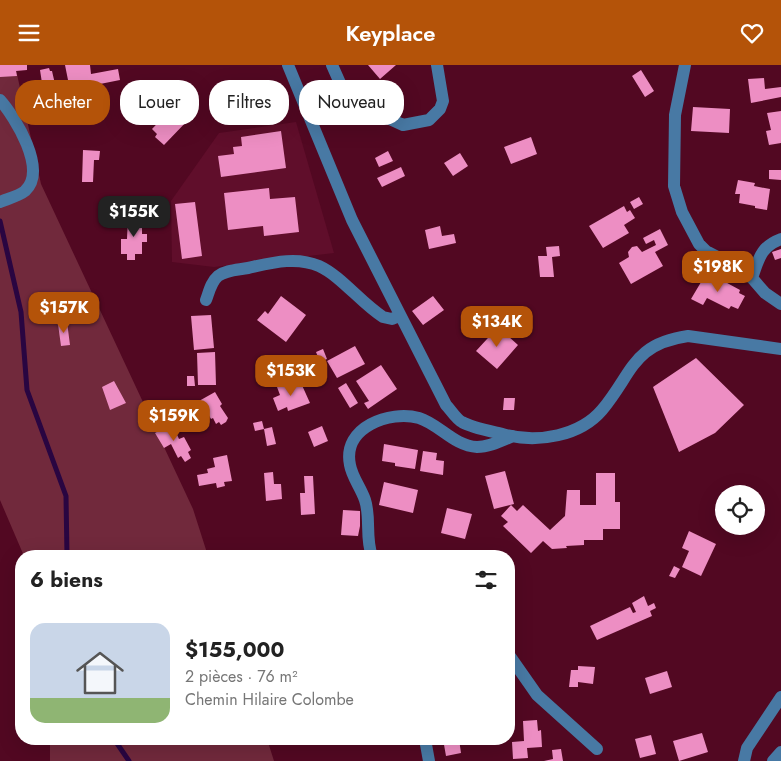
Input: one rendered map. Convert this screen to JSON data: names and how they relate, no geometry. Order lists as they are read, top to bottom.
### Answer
{
  "page": {
    "header": "Keyplace",
    "chip": [
      "Acheter",
      "Louer",
      "Filtres",
      "Nouveau"
    ],
    "price": [
      "$155K",
      "$198K",
      "$157K",
      "$134K",
      "$153K",
      "$159K"
    ],
    "heading": "6 biens",
    "list": [
      {
        "name": "$155,000",
        "note": "2 pièces · 76 m² · Chemin Hilaire Colombe"
      }
    ]
  }
}
